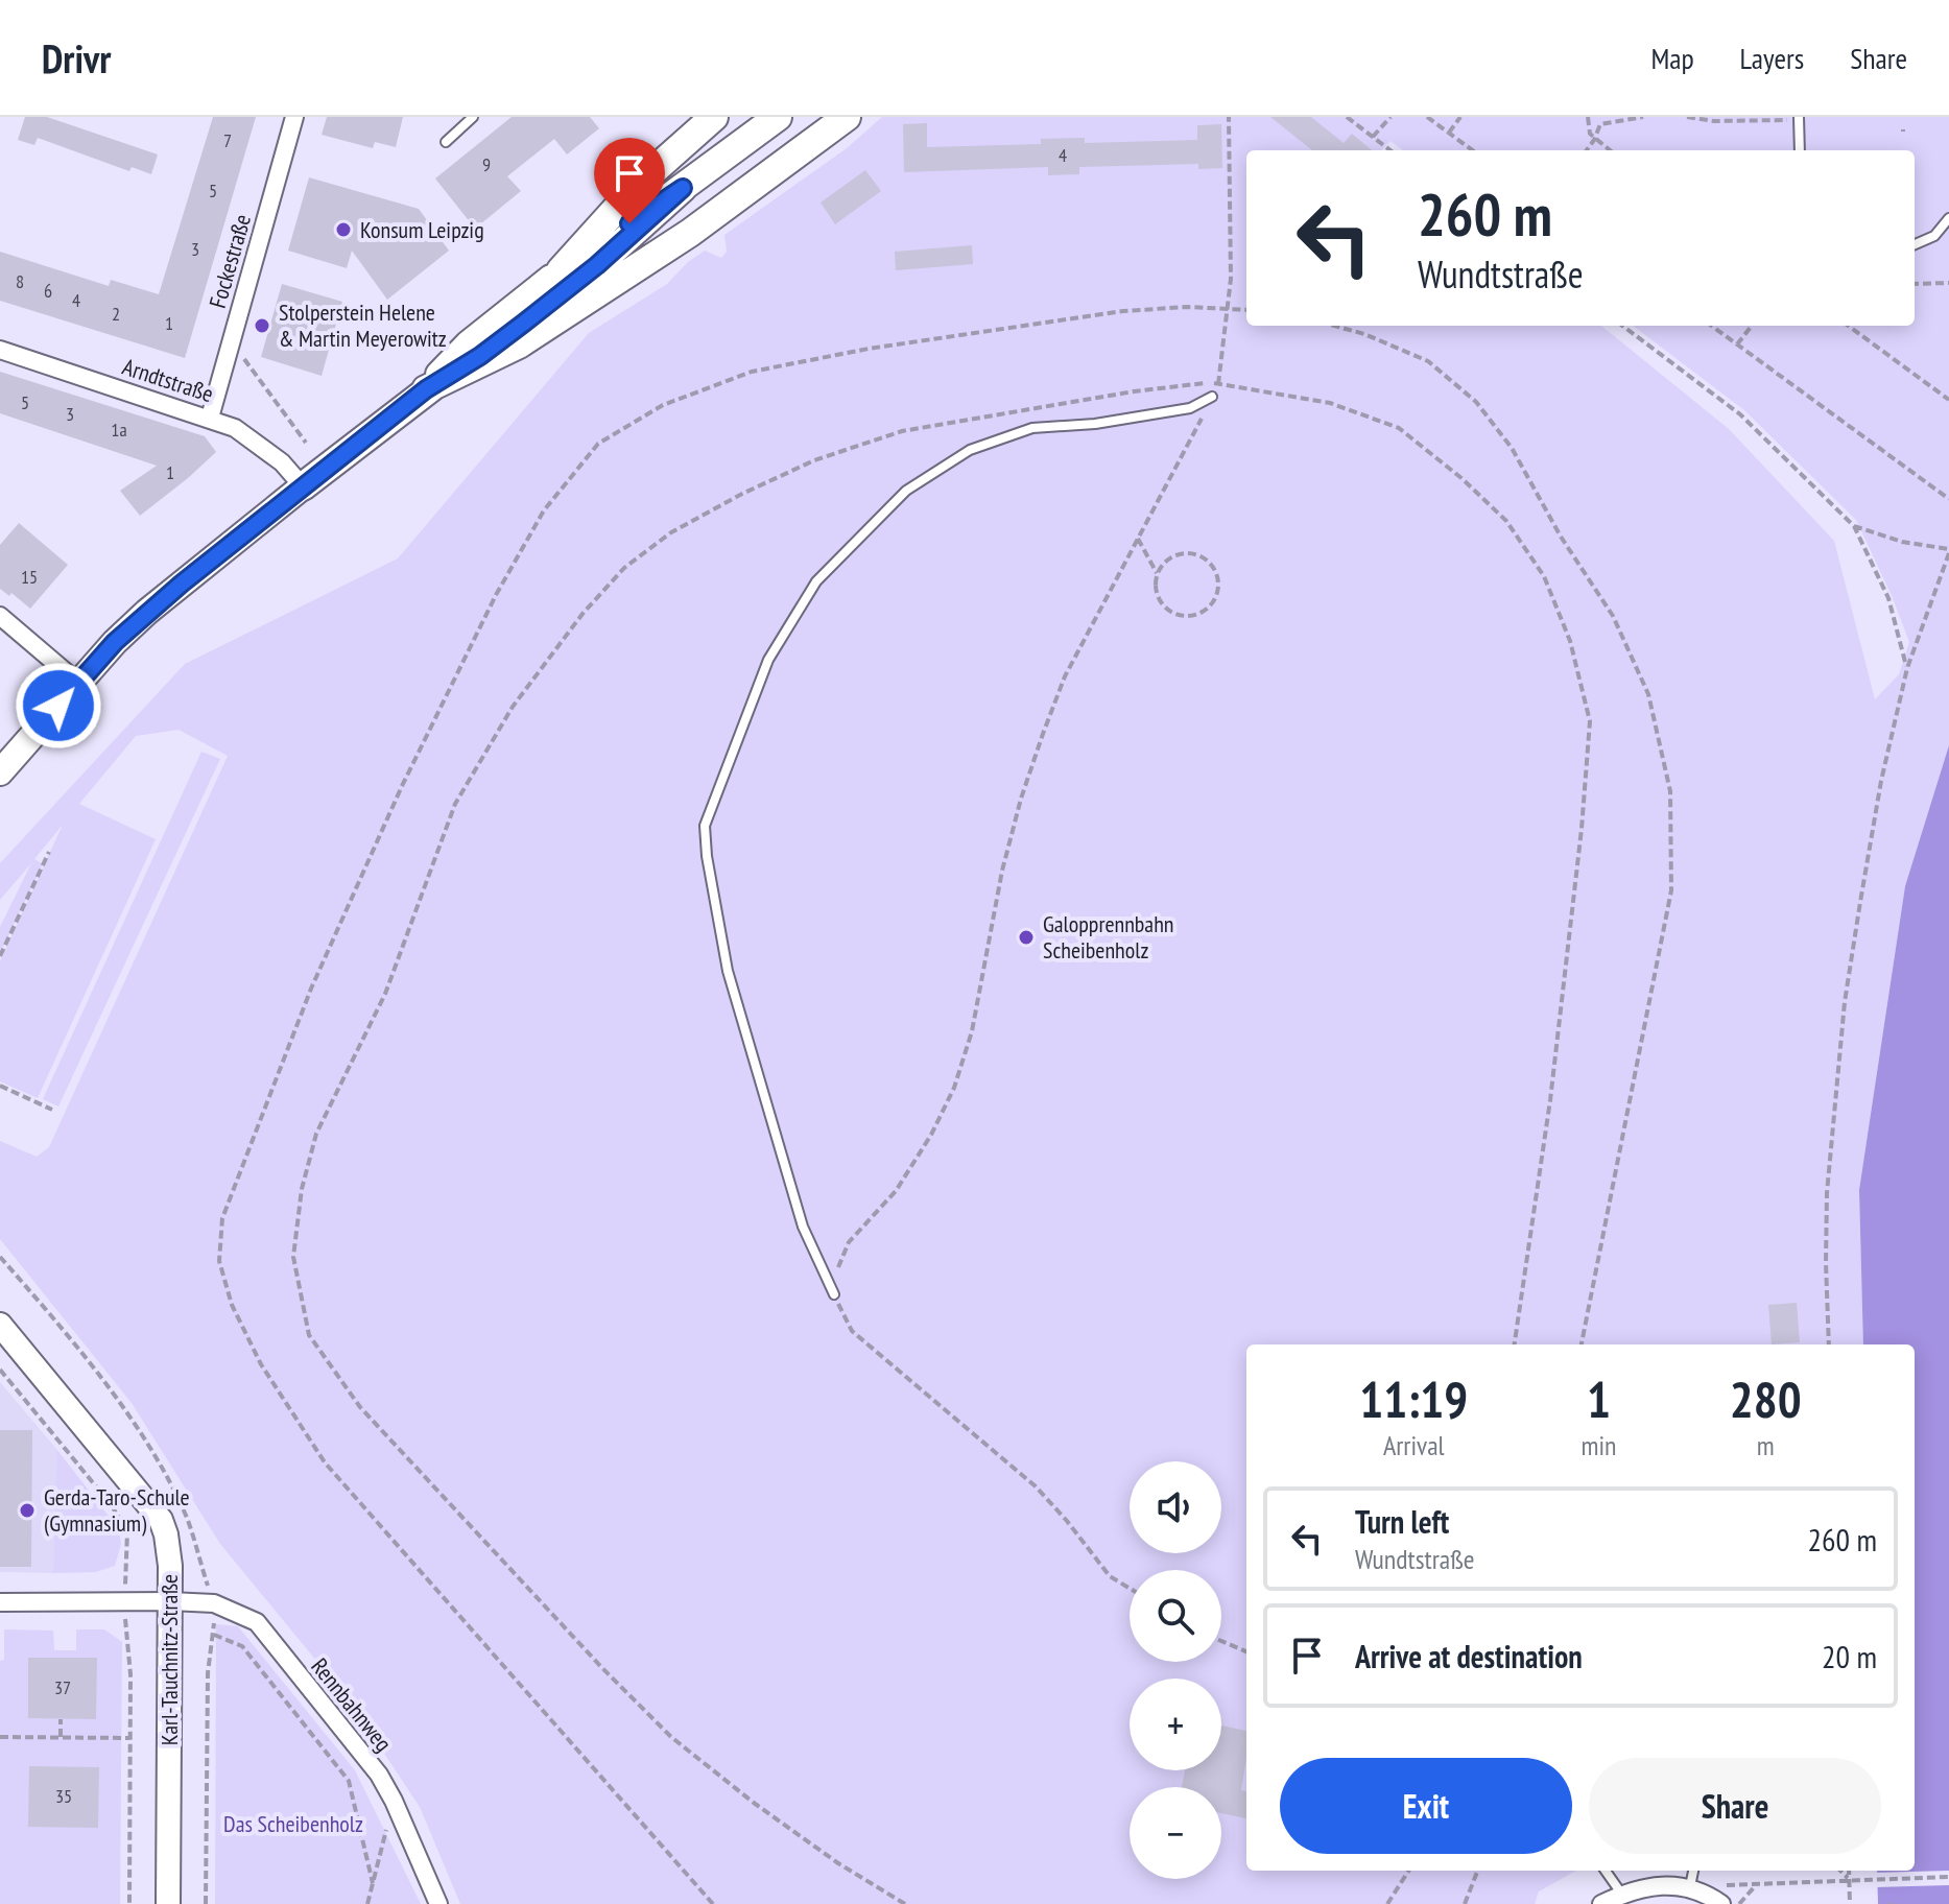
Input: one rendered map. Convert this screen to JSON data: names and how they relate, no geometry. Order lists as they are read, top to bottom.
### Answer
{
  "streets": {
    "main road": ["Karl-Tauchnitz-Straße"],
    "street": ["Fockestraße", "Arndtstraße", "Rennbahnweg"]
  },
  "crossings": [
    ["Fockestraße", "Arndtstraße"],
    ["Karl-Tauchnitz-Straße", "Rennbahnweg"]
  ],
  "parks": ["Das Scheibenholz"],
  "places": [
    "Konsum Leipzig",
    "Stolperstein Helene & Martin Meyerowitz",
    "Galopprennbahn Scheibenholz",
    "Gerda-Taro-Schule (Gymnasium)"
  ],
  "house_numbers": [
    "7",
    "4",
    "9",
    "5",
    "3",
    "8",
    "6",
    "4",
    "2",
    "1",
    "5",
    "3",
    "1a",
    "1",
    "15",
    "37",
    "35"
  ],
  "page": {
    "header": "Drivr",
    "nav": ["Map", "Layers", "Share"],
    "turn": ["260 m", "Wundtstraße"],
    "eta": [
      "11:19",
      "Arrival",
      "1",
      "min",
      "280",
      "m"
    ],
    "map_buttons": ["+", "−"],
    "list": [
      {
        "name": "Turn left",
        "note": "Wundtstraße",
        "value": "260 m"
      },
      {
        "name": "Arrive at destination",
        "value": "20 m"
      }
    ],
    "buttons": ["Exit", "Share"]
  }
}
